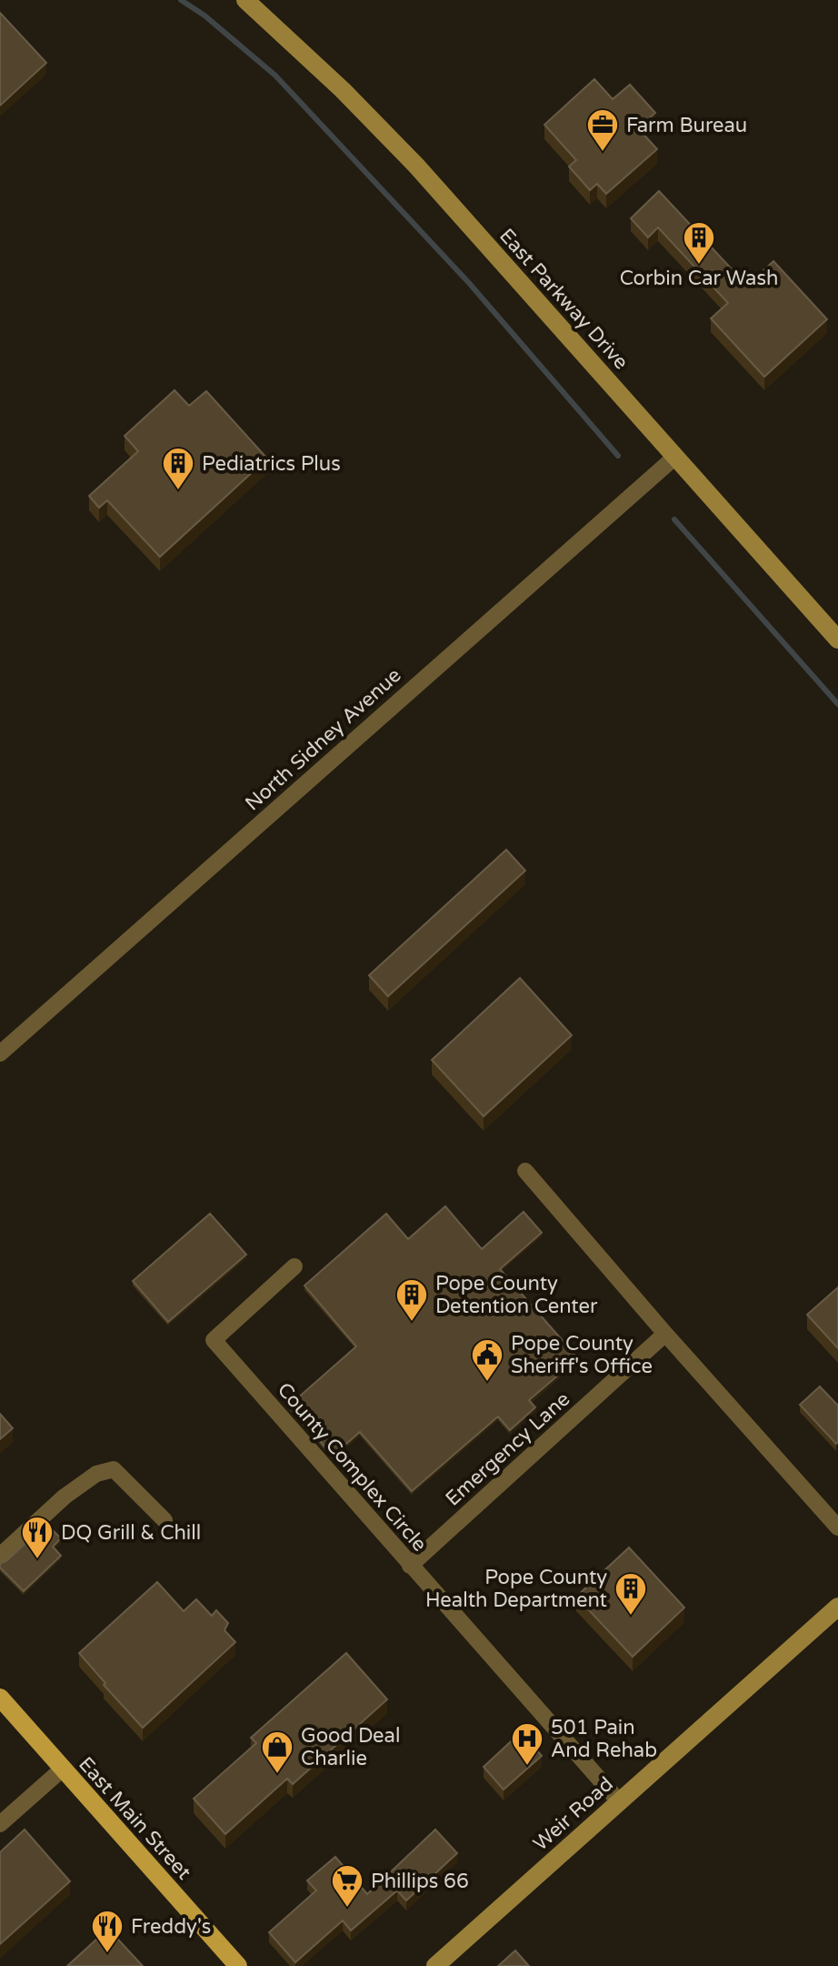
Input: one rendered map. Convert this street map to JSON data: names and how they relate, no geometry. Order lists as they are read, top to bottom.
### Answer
{
  "streets": {
    "main road": ["East Parkway Drive", "Weir Road", "East Main Street"],
    "street": ["North Sidney Avenue", "Emergency Lane", "County Complex Circle"]
  },
  "crossings": [
    ["East Parkway Drive", "North Sidney Avenue"],
    ["Emergency Lane", "County Complex Circle"],
    ["County Complex Circle", "Weir Road"]
  ],
  "places": {
    "office": ["Farm Bureau"],
    "building": [
      "Corbin Car Wash",
      "Pediatrics Plus",
      "Pope County Detention Center",
      "Pope County Health Department"
    ],
    "public building": ["Pope County Sheriff's Office"],
    "restaurant": ["DQ Grill & Chill", "Freddy's"],
    "hospital": ["501 Pain And Rehab"],
    "shop": ["Good Deal Charlie"],
    "supermarket": ["Phillips 66"]
  }
}
